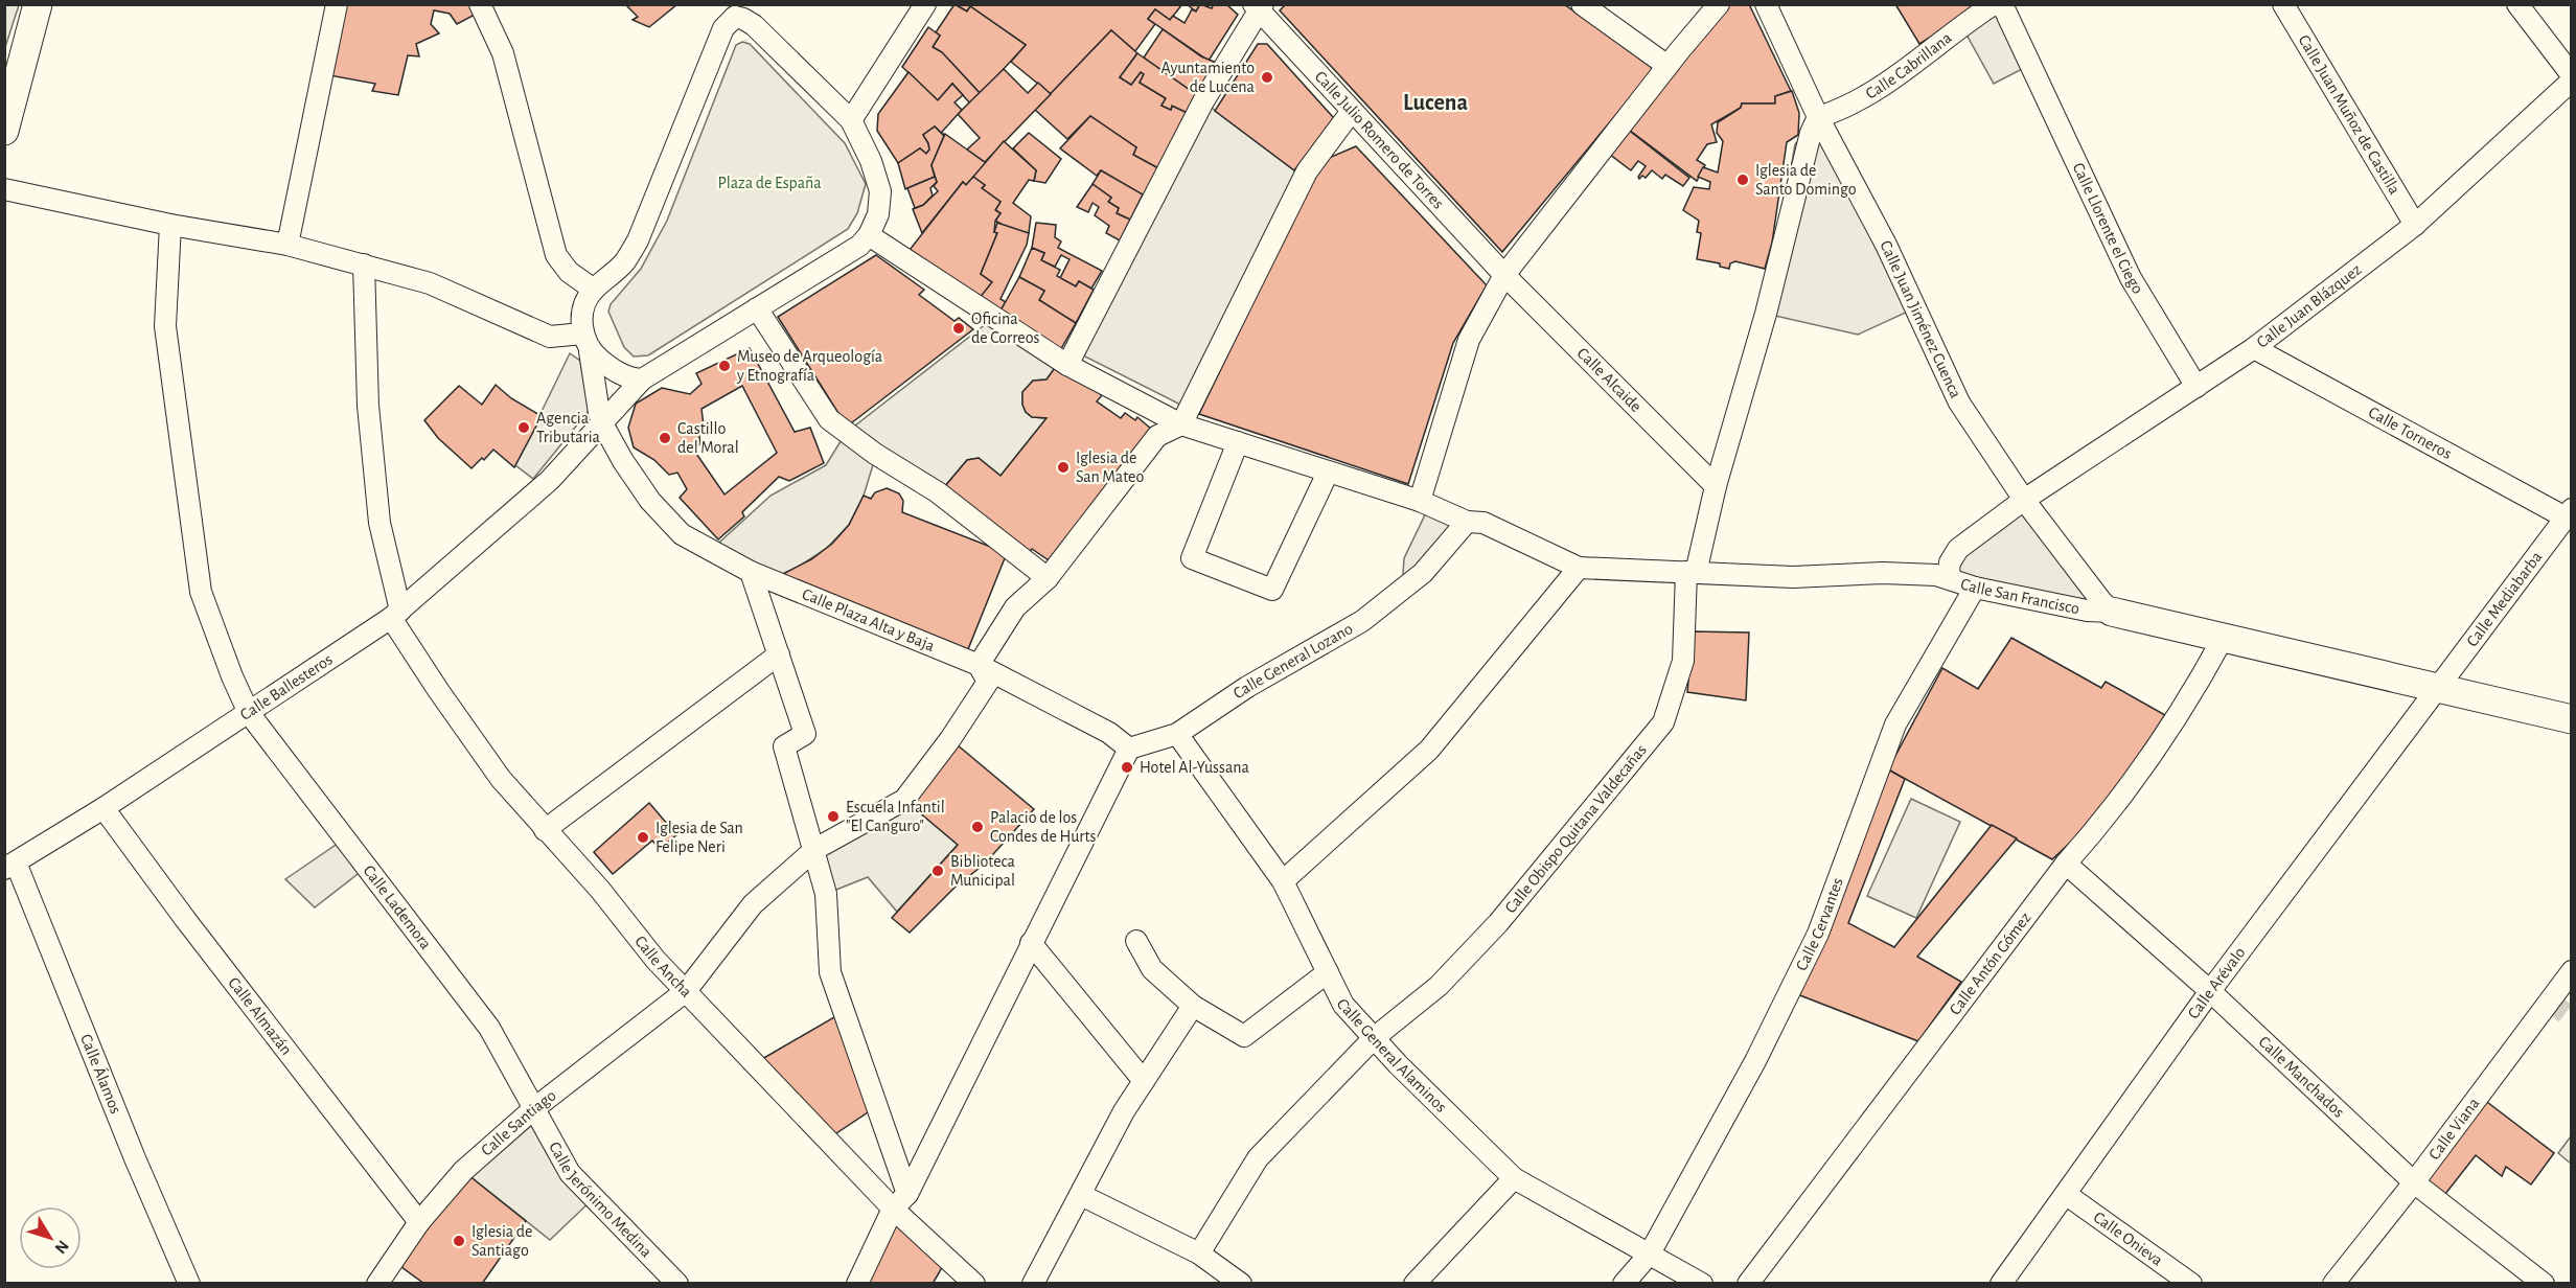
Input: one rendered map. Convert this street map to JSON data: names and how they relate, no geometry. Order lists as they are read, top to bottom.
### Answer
{
  "streets": {
    "street": [
      "Calle Cabrillana",
      "Calle Juan Muñoz de Castilla",
      "Calle Julio Romero de Torres",
      "Calle Llorente el Ciego",
      "Calle Juan Blázquez",
      "Calle Juan Jiménez Cuenca",
      "Calle Alcaide",
      "Calle Torneros",
      "Calle San Francisco",
      "Calle Mediabarba",
      "Calle Plaza Alta y Baja",
      "Calle General Lozano",
      "Calle Ballesteros",
      "Calle Obispo Quitana Valdecañas",
      "Calle Lademora",
      "Calle Cervantes",
      "Calle Antón Gómez",
      "Calle Ancha",
      "Calle Arévalo",
      "Calle Almazán",
      "Calle General Alaminos",
      "Calle Álamos",
      "Calle Manchados",
      "Calle Santiago",
      "Calle Viana",
      "Calle Jerónimo Medina",
      "Calle Onieva"
    ]
  },
  "crossings": [
    ["Calle Cabrillana", "Calle Juan Jiménez Cuenca"],
    ["Calle Cabrillana", "Calle Obispo Quitana Valdecañas"],
    ["Calle Juan Muñoz de Castilla", "Calle Juan Blázquez"],
    ["Calle Julio Romero de Torres", "Calle Alcaide"],
    ["Calle Llorente el Ciego", "Calle Juan Blázquez"],
    ["Calle Juan Blázquez", "Calle Juan Jiménez Cuenca"],
    ["Calle Juan Blázquez", "Calle Torneros"],
    ["Calle Juan Blázquez", "Calle San Francisco"],
    ["Calle Juan Jiménez Cuenca", "Calle San Francisco"],
    ["Calle Juan Jiménez Cuenca", "Calle Obispo Quitana Valdecañas"],
    ["Calle Alcaide", "Calle Obispo Quitana Valdecañas"],
    ["Calle Torneros", "Calle Mediabarba"],
    ["Calle San Francisco", "Calle Mediabarba"],
    ["Calle San Francisco", "Calle General Lozano"],
    ["Calle San Francisco", "Calle Obispo Quitana Valdecañas"],
    ["Calle San Francisco", "Calle Cervantes"],
    ["Calle San Francisco", "Calle Antón Gómez"],
    ["Calle San Francisco", "Calle Arévalo"],
    ["Calle Mediabarba", "Calle Arévalo"],
    ["Calle Plaza Alta y Baja", "Calle Ballesteros"],
    ["Calle Plaza Alta y Baja", "Calle Santiago"],
    ["Calle General Lozano", "Calle General Alaminos"],
    ["Calle Ballesteros", "Calle Lademora"],
    ["Calle Ballesteros", "Calle Ancha"],
    ["Calle Ballesteros", "Calle Almazán"],
    ["Calle Ballesteros", "Calle Álamos"],
    ["Calle Obispo Quitana Valdecañas", "Calle General Alaminos"],
    ["Calle Lademora", "Calle Santiago"],
    ["Calle Lademora", "Calle Jerónimo Medina"],
    ["Calle Cervantes", "Calle General Alaminos"],
    ["Calle Antón Gómez", "Calle Manchados"],
    ["Calle Ancha", "Calle Santiago"],
    ["Calle Arévalo", "Calle Manchados"],
    ["Calle Arévalo", "Calle Onieva"],
    ["Calle Almazán", "Calle Santiago"],
    ["Calle Manchados", "Calle Viana"],
    ["Calle Santiago", "Calle Jerónimo Medina"]
  ],
  "districts": ["Lucena"],
  "parks": ["Plaza de España"],
  "places": [
    "Ayuntamiento de Lucena",
    "Iglesia de Santo Domingo",
    "Oficina de Correos",
    "Museo de Arqueología y Etnografía",
    "Agencia Tributaria",
    "Castillo del Moral",
    "Iglesia de San Mateo",
    "Hotel Al-Yussana",
    "Escuela Infantil \"El Canguro\"",
    "Palacio de los Condes de Hurts",
    "Iglesia de San Felipe Neri",
    "Biblioteca Municipal",
    "Iglesia de Santiago"
  ],
  "north": "bottom right"
}
